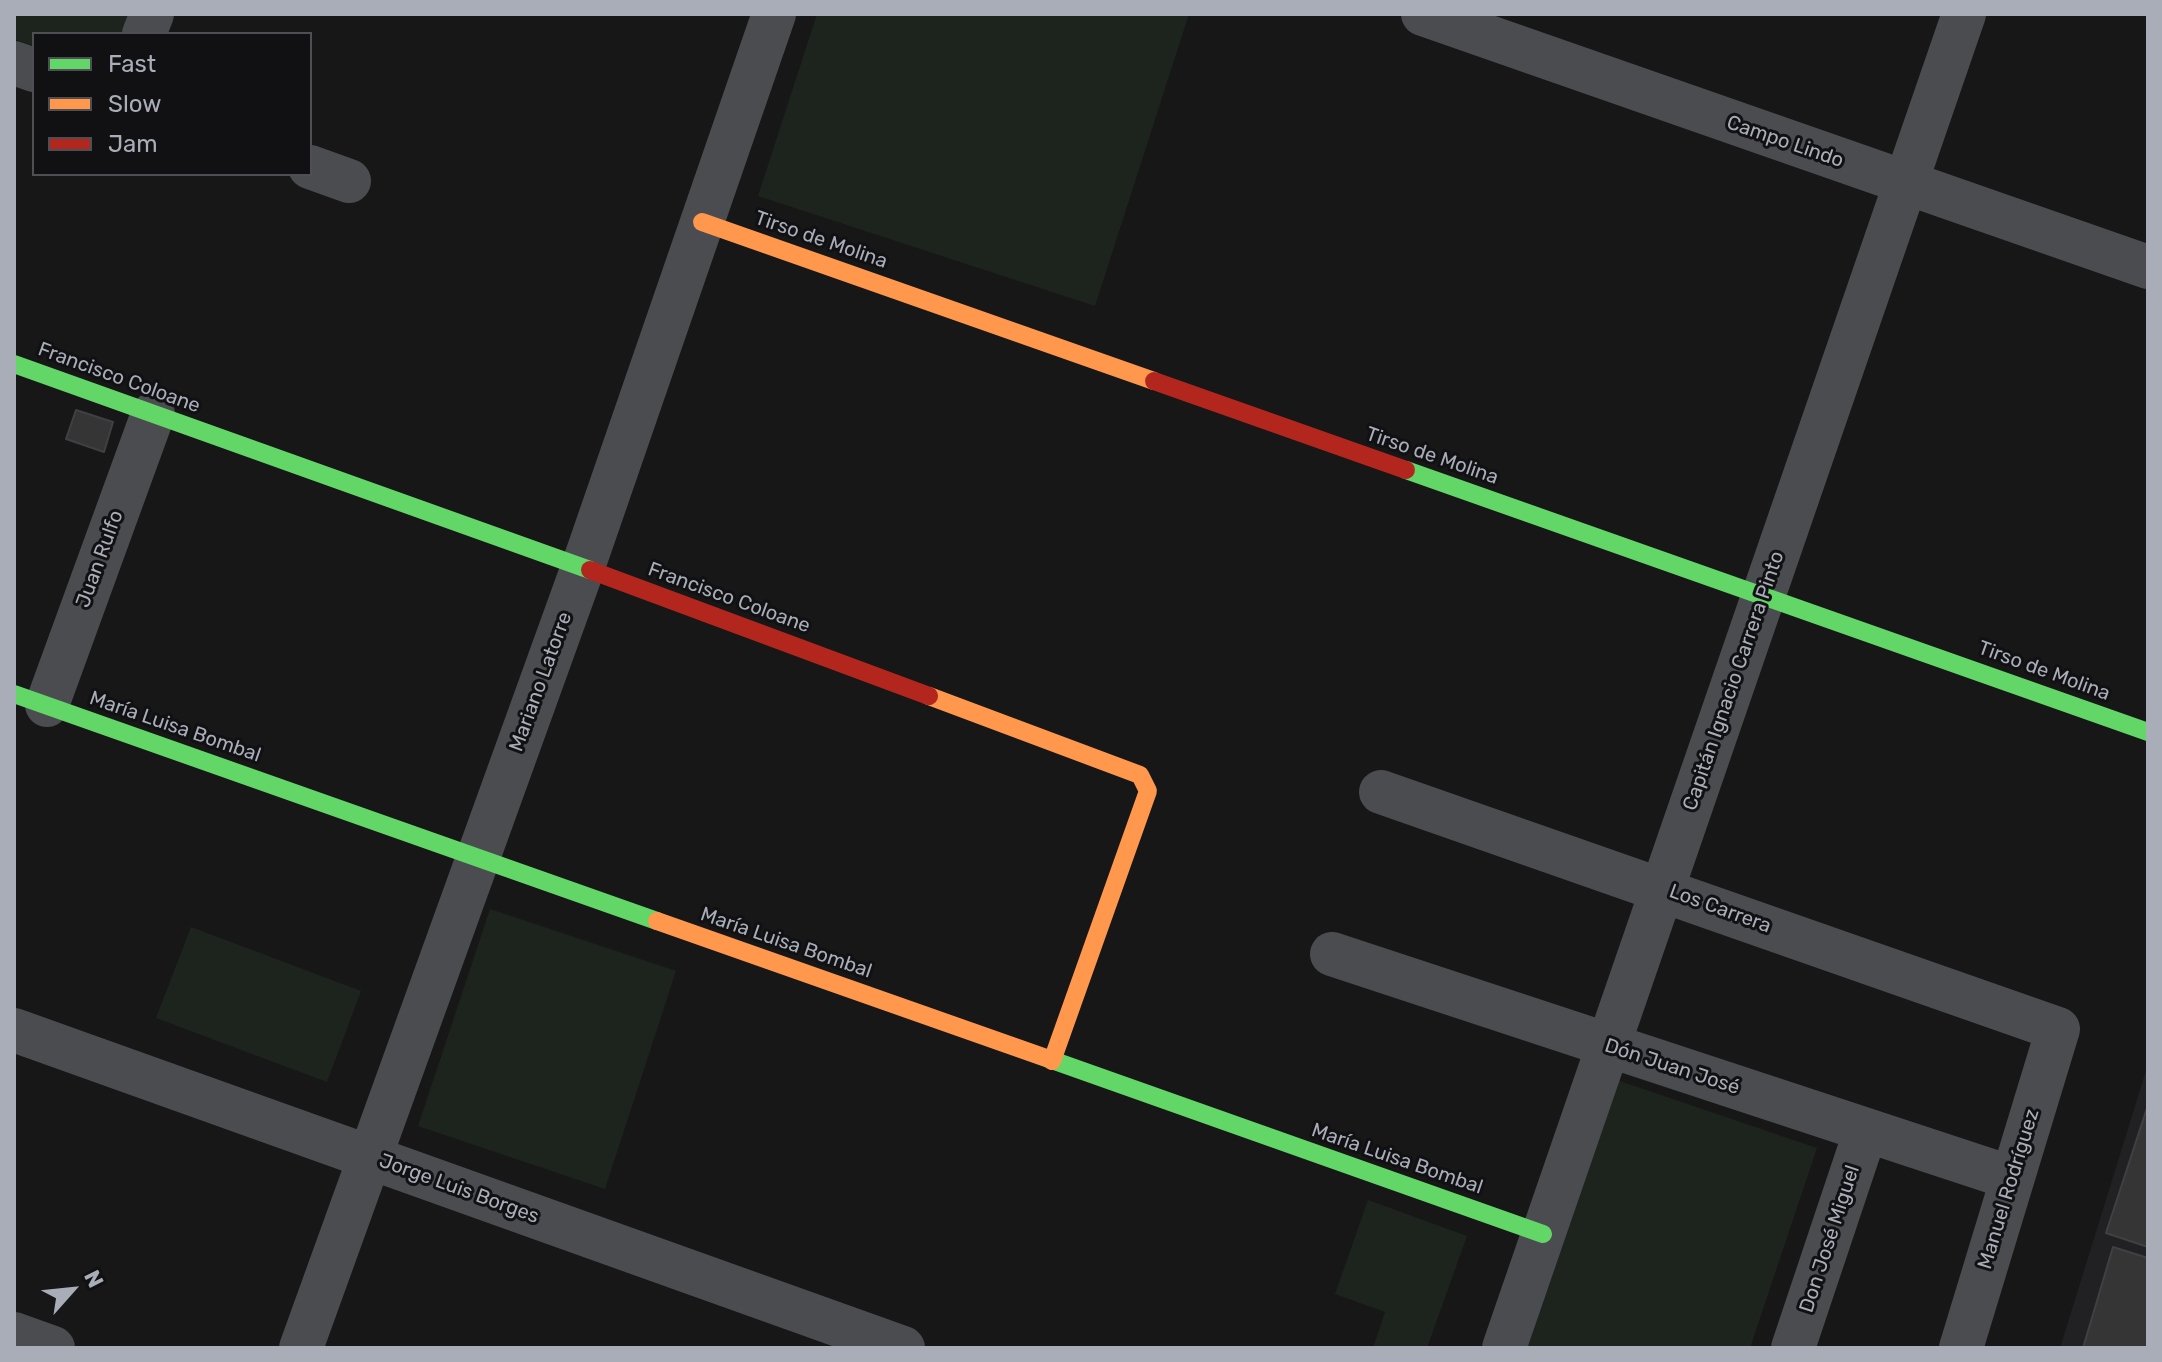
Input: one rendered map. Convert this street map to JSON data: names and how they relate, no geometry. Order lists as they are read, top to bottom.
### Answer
{
  "streets": {
    "street": [
      "Campo Lindo",
      "Tirso de Molina",
      "Francisco Coloane",
      "Juan Rulfo",
      "Capitán Ignacio Carrera Pinto",
      "Mariano Latorre",
      "María Luisa Bombal",
      "Los Carrera",
      "Dón Juan José",
      "Jorge Luis Borges",
      "Manuel Rodríguez",
      "Don José Miguel"
    ]
  },
  "crossings": [
    ["Campo Lindo", "Capitán Ignacio Carrera Pinto"],
    ["Tirso de Molina", "Capitán Ignacio Carrera Pinto"],
    ["Tirso de Molina", "Mariano Latorre"],
    ["Francisco Coloane", "Juan Rulfo"],
    ["Francisco Coloane", "Mariano Latorre"],
    ["Francisco Coloane", "María Luisa Bombal"],
    ["Juan Rulfo", "María Luisa Bombal"],
    ["Capitán Ignacio Carrera Pinto", "María Luisa Bombal"],
    ["Capitán Ignacio Carrera Pinto", "Los Carrera"],
    ["Capitán Ignacio Carrera Pinto", "Dón Juan José"],
    ["Mariano Latorre", "María Luisa Bombal"],
    ["Mariano Latorre", "Jorge Luis Borges"],
    ["Los Carrera", "Manuel Rodríguez"],
    ["Dón Juan José", "Manuel Rodríguez"],
    ["Dón Juan José", "Don José Miguel"]
  ],
  "legend": ["Fast", "Slow", "Jam"],
  "north": "top right"
}
